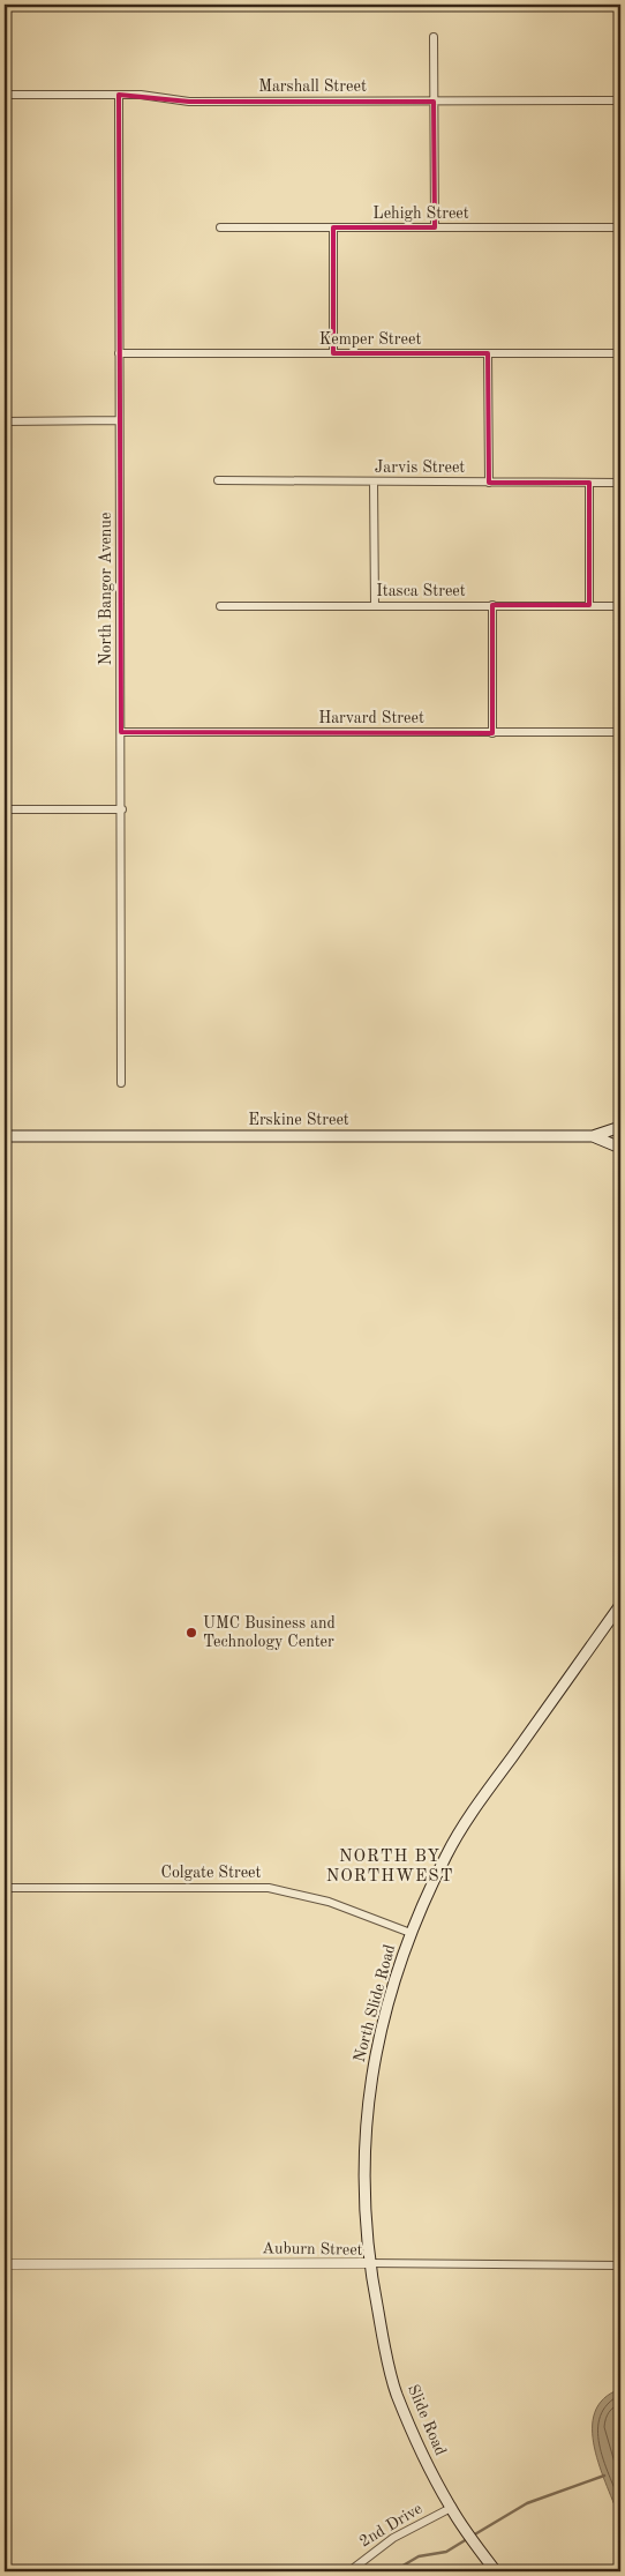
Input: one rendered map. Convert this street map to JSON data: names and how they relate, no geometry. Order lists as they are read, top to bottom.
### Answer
{
  "streets": {
    "main road": ["Erskine Street", "North Slide Road", "Slide Road"],
    "street": [
      "Marshall Street",
      "Lehigh Street",
      "Kemper Street",
      "Jarvis Street",
      "North Bangor Avenue",
      "Itasca Street",
      "Harvard Street",
      "Colgate Street",
      "Auburn Street",
      "2nd Drive"
    ]
  },
  "crossings": [
    ["Marshall Street", "North Bangor Avenue"],
    ["Kemper Street", "North Bangor Avenue"],
    ["North Bangor Avenue", "Harvard Street"],
    ["Colgate Street", "North Slide Road"],
    ["North Slide Road", "Auburn Street"],
    ["North Slide Road", "Slide Road"],
    ["Auburn Street", "Slide Road"],
    ["Slide Road", "2nd Drive"]
  ],
  "districts": ["NORTH BY NORTHWEST"],
  "places": ["UMC Business and Technology Center"]
}
